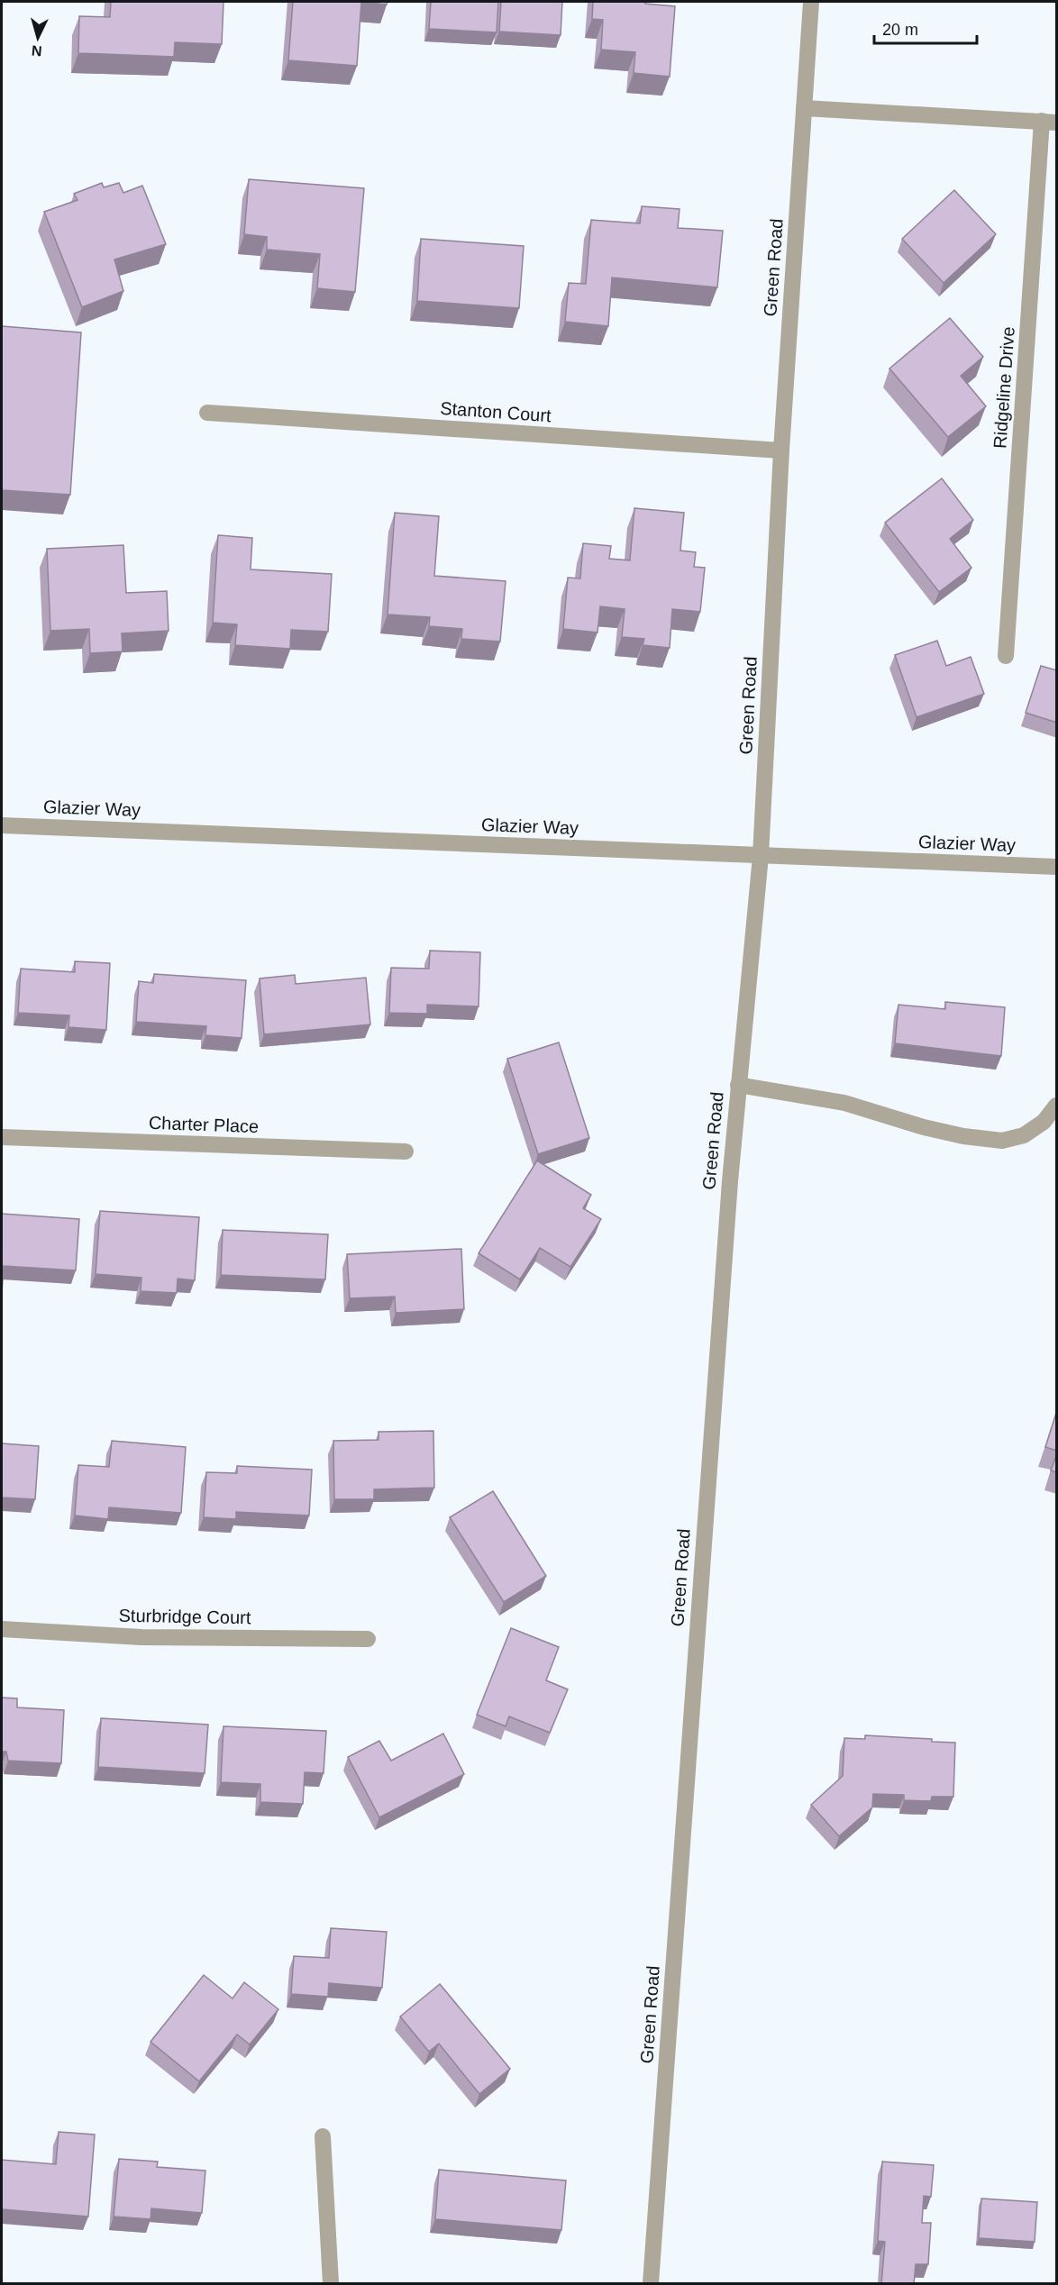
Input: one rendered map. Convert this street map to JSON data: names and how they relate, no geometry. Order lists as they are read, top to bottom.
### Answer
{
  "streets": {
    "street": [
      "Green Road",
      "Ridgeline Drive",
      "Stanton Court",
      "Glazier Way",
      "Charter Place",
      "Sturbridge Court"
    ]
  },
  "crossings": [
    ["Green Road", "Ridgeline Drive"],
    ["Green Road", "Stanton Court"],
    ["Green Road", "Glazier Way"]
  ],
  "scale_bar": "20 m",
  "north": "bottom"
}
